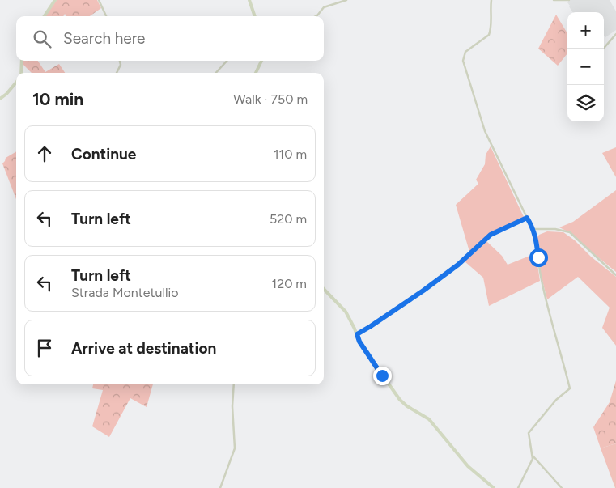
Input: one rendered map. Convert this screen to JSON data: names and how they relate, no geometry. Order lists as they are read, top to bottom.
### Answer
{
  "page": {
    "map_buttons": ["+", "−"],
    "search": "Search here",
    "heading": ["10 min", "Walk · 750 m"],
    "list": [
      ["Continue", "110 m"],
      ["Turn left", "520 m"],
      ["Turn left", "Strada Montetullio", "120 m"],
      "Arrive at destination"
    ]
  }
}
